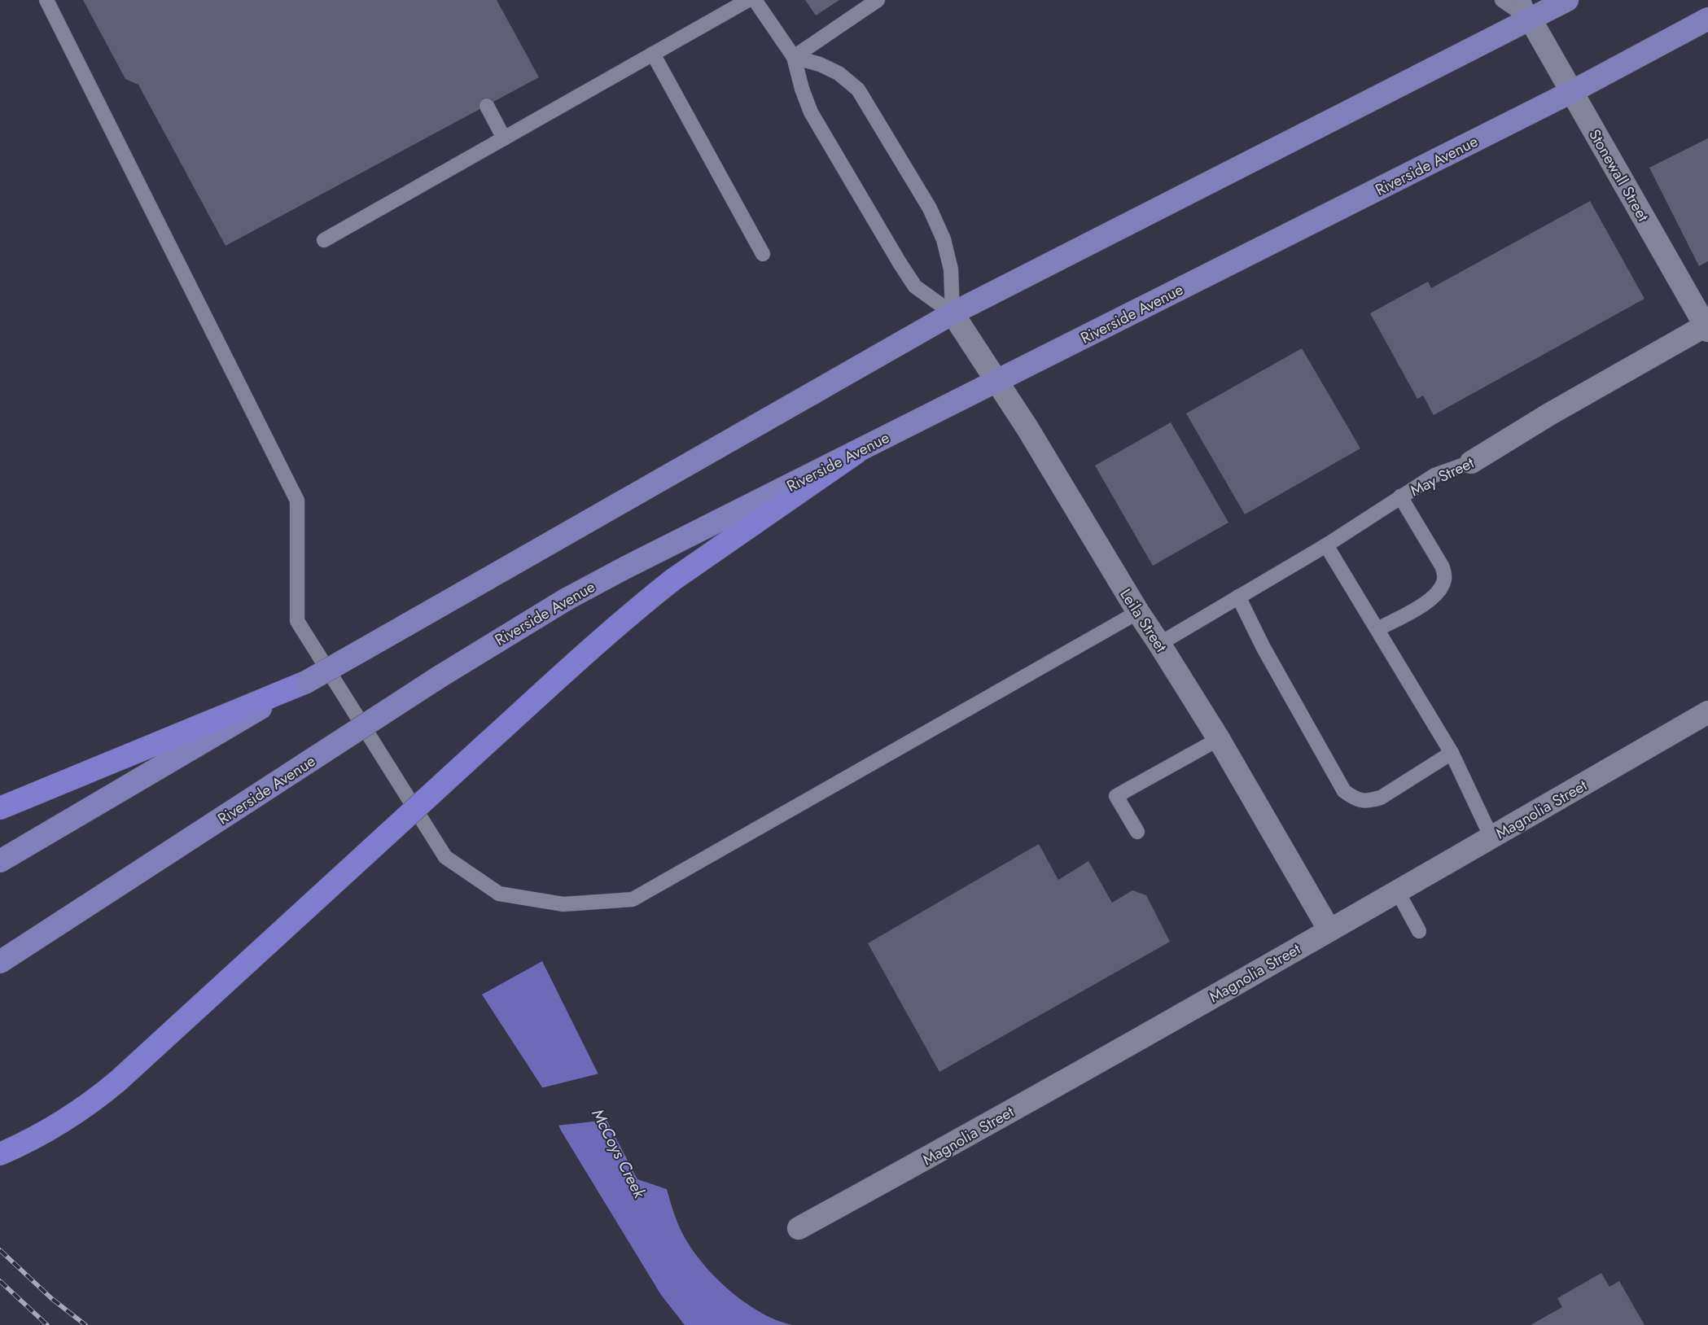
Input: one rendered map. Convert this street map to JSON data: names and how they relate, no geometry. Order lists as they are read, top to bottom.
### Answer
{
  "streets": {
    "main road": ["Riverside Avenue"],
    "street": [
      "Stonewall Street",
      "May Street",
      "Leila Street",
      "Magnolia Street"
    ]
  },
  "crossings": [
    ["Riverside Avenue", "Stonewall Street"],
    ["Riverside Avenue", "Leila Street"],
    ["Stonewall Street", "May Street"],
    ["May Street", "Leila Street"],
    ["Leila Street", "Magnolia Street"]
  ],
  "water": ["McCoys Creek"]
}
